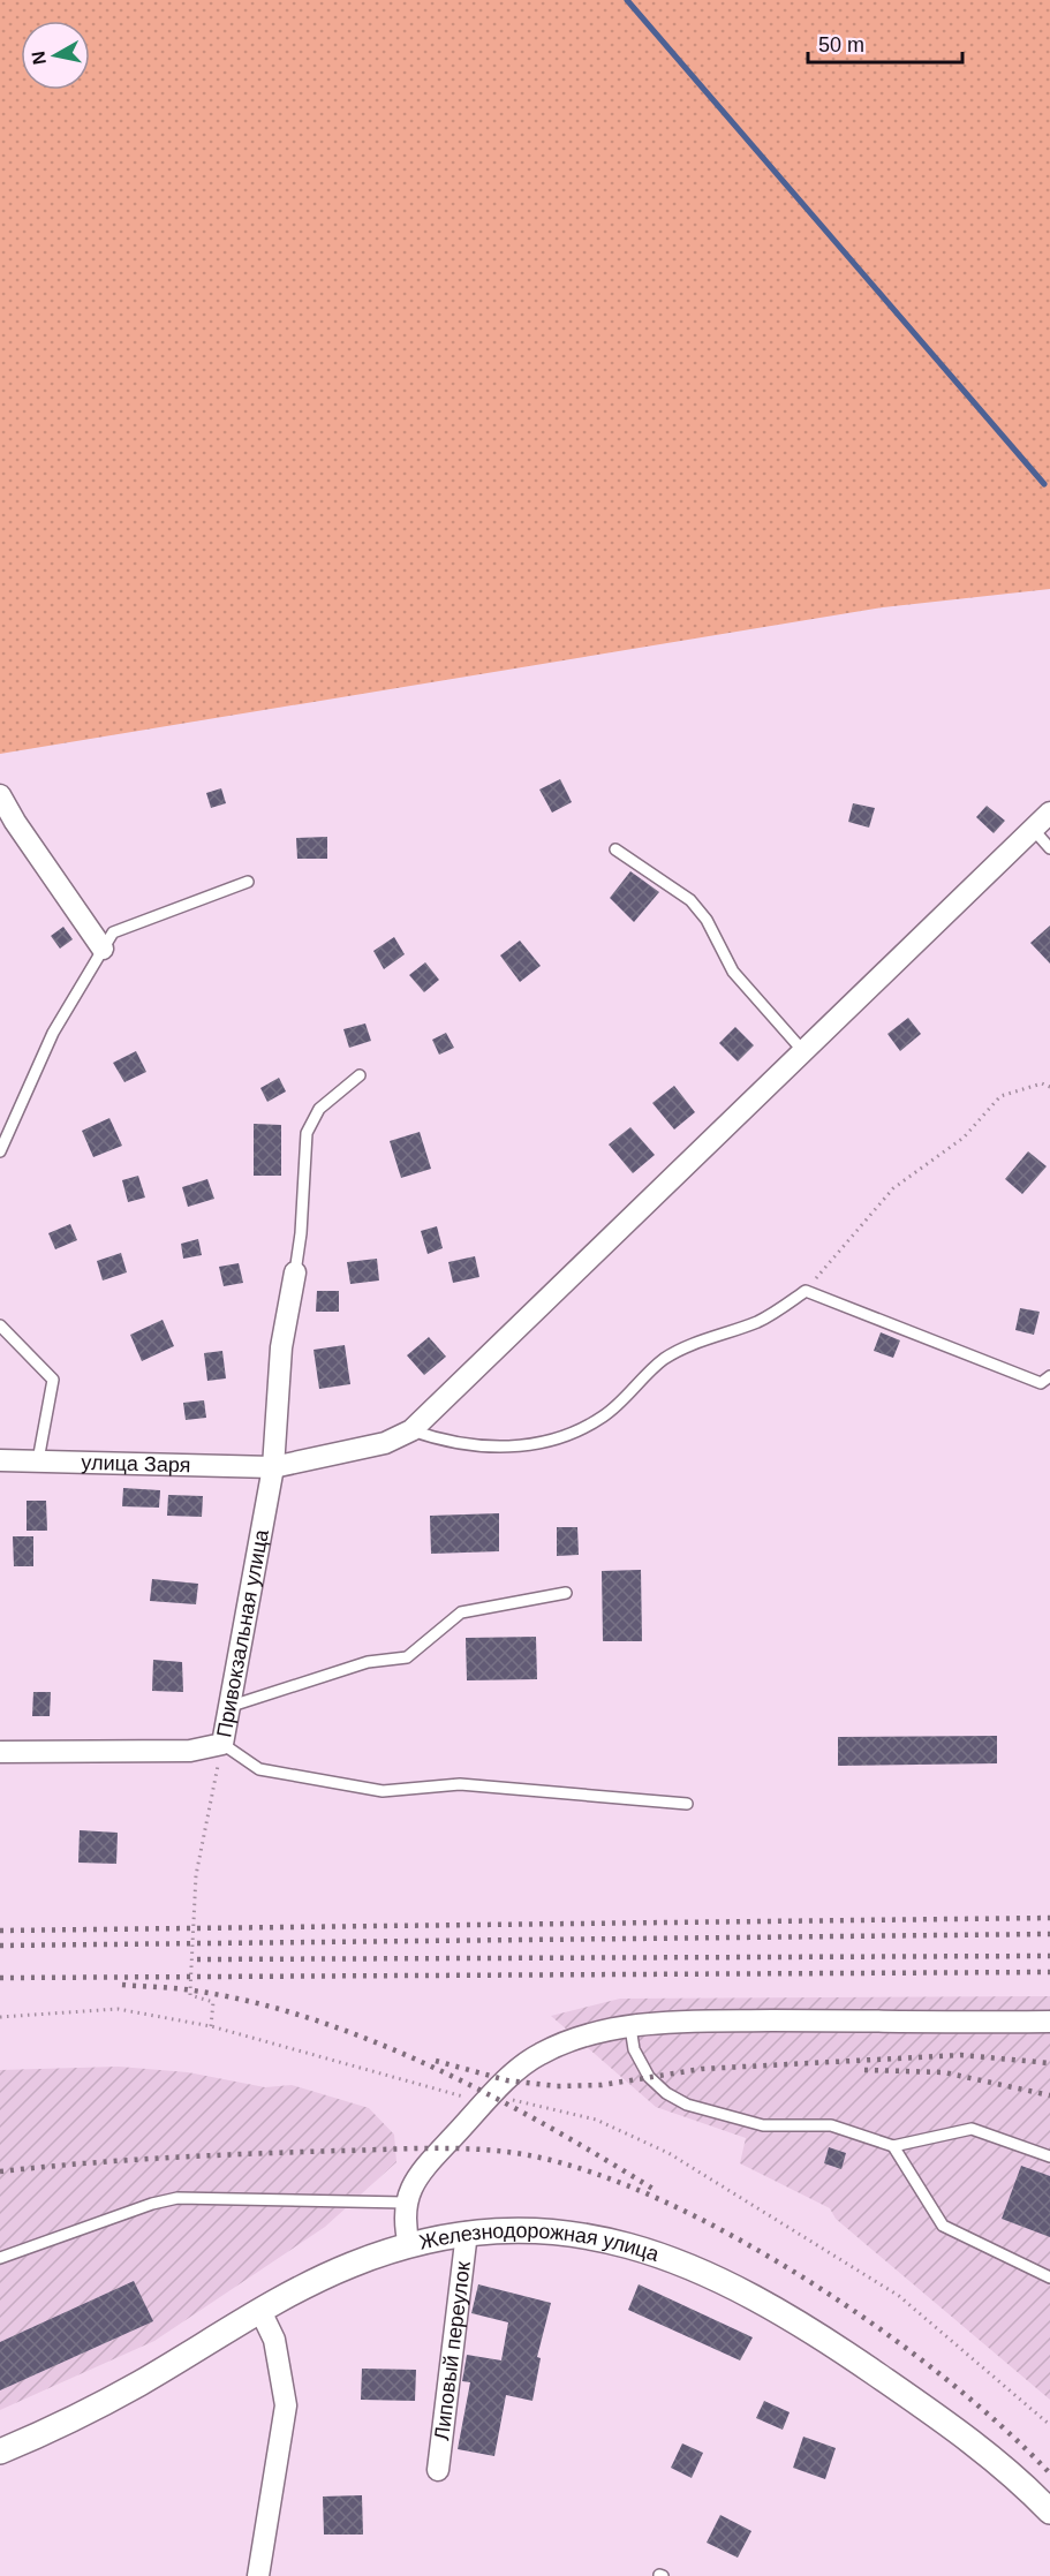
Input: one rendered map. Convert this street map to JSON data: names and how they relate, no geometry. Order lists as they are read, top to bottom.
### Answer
{
  "streets": {
    "street": [
      "улица Заря",
      "Привокзальная улица",
      "Железнодорожная улица",
      "Липовый переулок"
    ]
  },
  "crossings": [
    ["улица Заря", "Привокзальная улица"],
    ["Железнодорожная улица", "Липовый переулок"]
  ],
  "scale_bar": "50 m",
  "north": "left"
}
